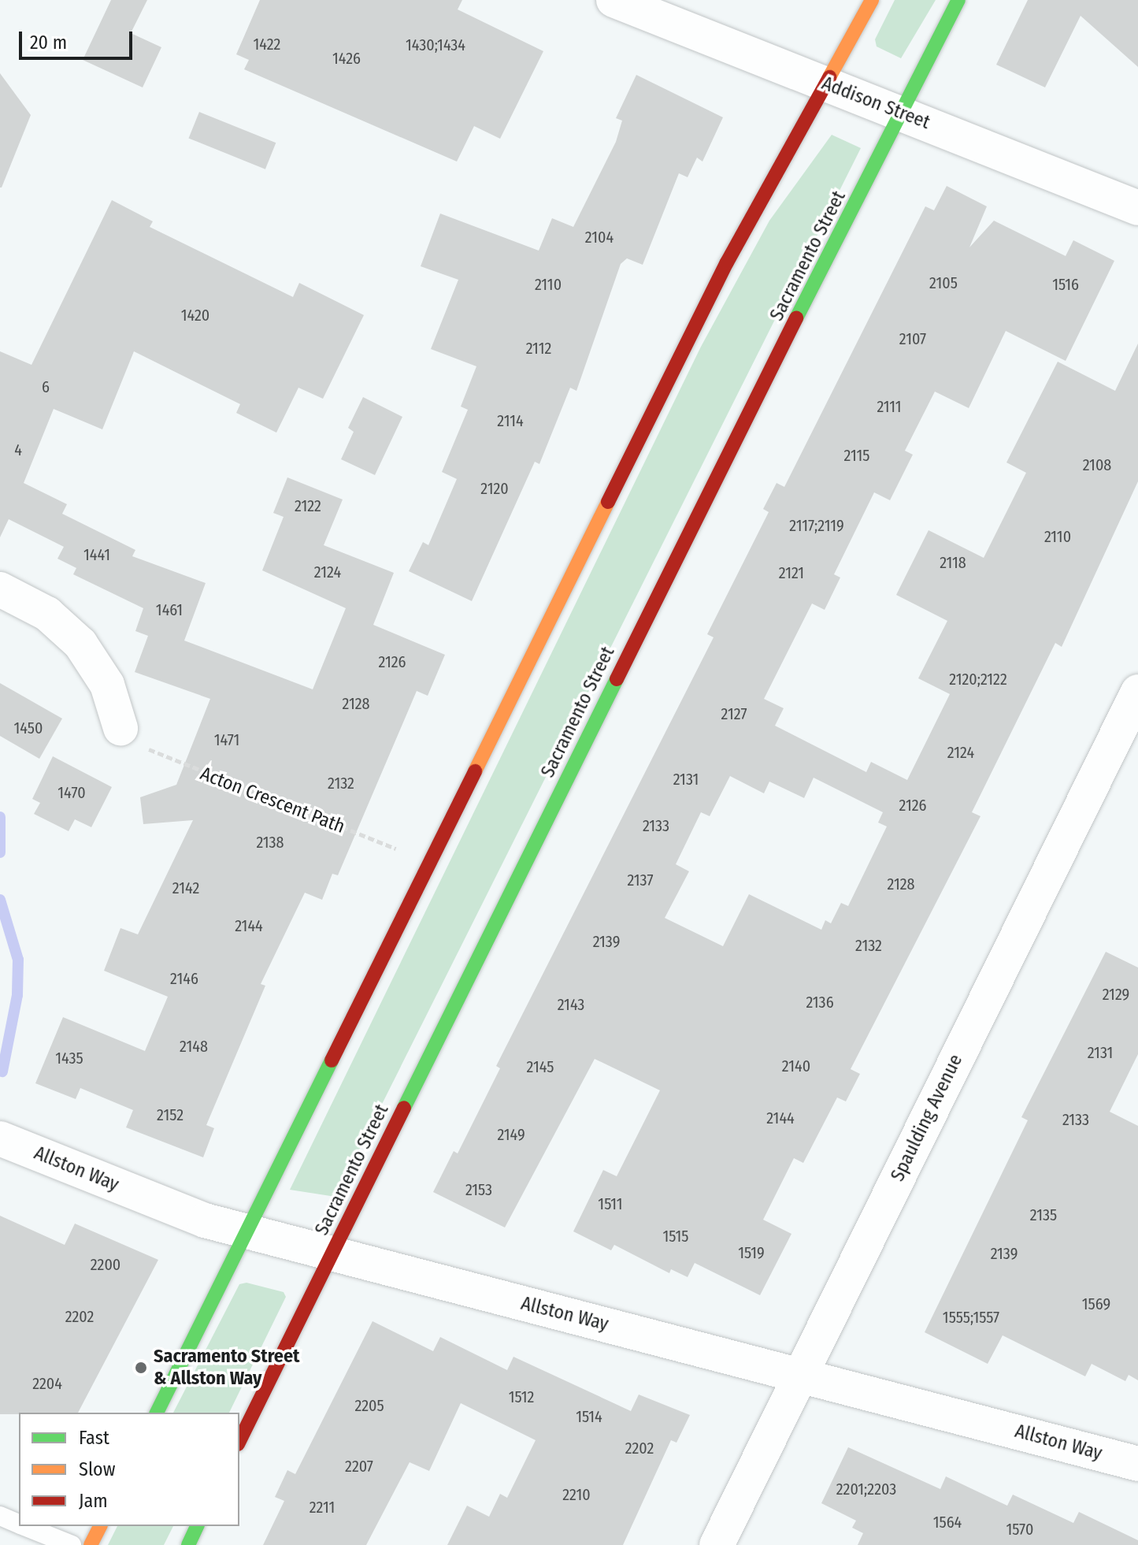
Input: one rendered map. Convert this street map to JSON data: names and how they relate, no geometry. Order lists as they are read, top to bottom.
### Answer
{
  "streets": {
    "street": [
      "Addison Street",
      "Sacramento Street",
      "Spaulding Avenue",
      "Allston Way"
    ],
    "path": ["Acton Crescent Path"]
  },
  "crossings": [
    ["Addison Street", "Sacramento Street"],
    ["Sacramento Street", "Allston Way"],
    ["Spaulding Avenue", "Allston Way"]
  ],
  "places": ["Sacramento Street & Allston Way"],
  "house_numbers": [
    "1422",
    "1430;1434",
    "1426",
    "2104",
    "2105",
    "2110",
    "1516",
    "1420",
    "2107",
    "2112",
    "6",
    "2111",
    "2114",
    "4",
    "2115",
    "2108",
    "2120",
    "2122",
    "2117;2119",
    "2110",
    "1441",
    "2118",
    "2124",
    "2121",
    "1461",
    "2126",
    "2120;2122",
    "2128",
    "2127",
    "1450",
    "1471",
    "2124",
    "2131",
    "2132",
    "1470",
    "2126",
    "2133",
    "2138",
    "2137",
    "2128",
    "2142",
    "2144",
    "2139",
    "2132",
    "2146",
    "2129",
    "2136",
    "2143",
    "2148",
    "2131",
    "1435",
    "2140",
    "2145",
    "2152",
    "2144",
    "2133",
    "2149",
    "2153",
    "1511",
    "2135",
    "1515",
    "1519",
    "2139",
    "2200",
    "1569",
    "2202",
    "1555;1557",
    "2204",
    "1512",
    "2205",
    "1514",
    "2202",
    "2207",
    "2201;2203",
    "2210",
    "2211",
    "1564",
    "1570"
  ],
  "legend": ["Fast", "Slow", "Jam"],
  "scale_bar": "20 m"
}
